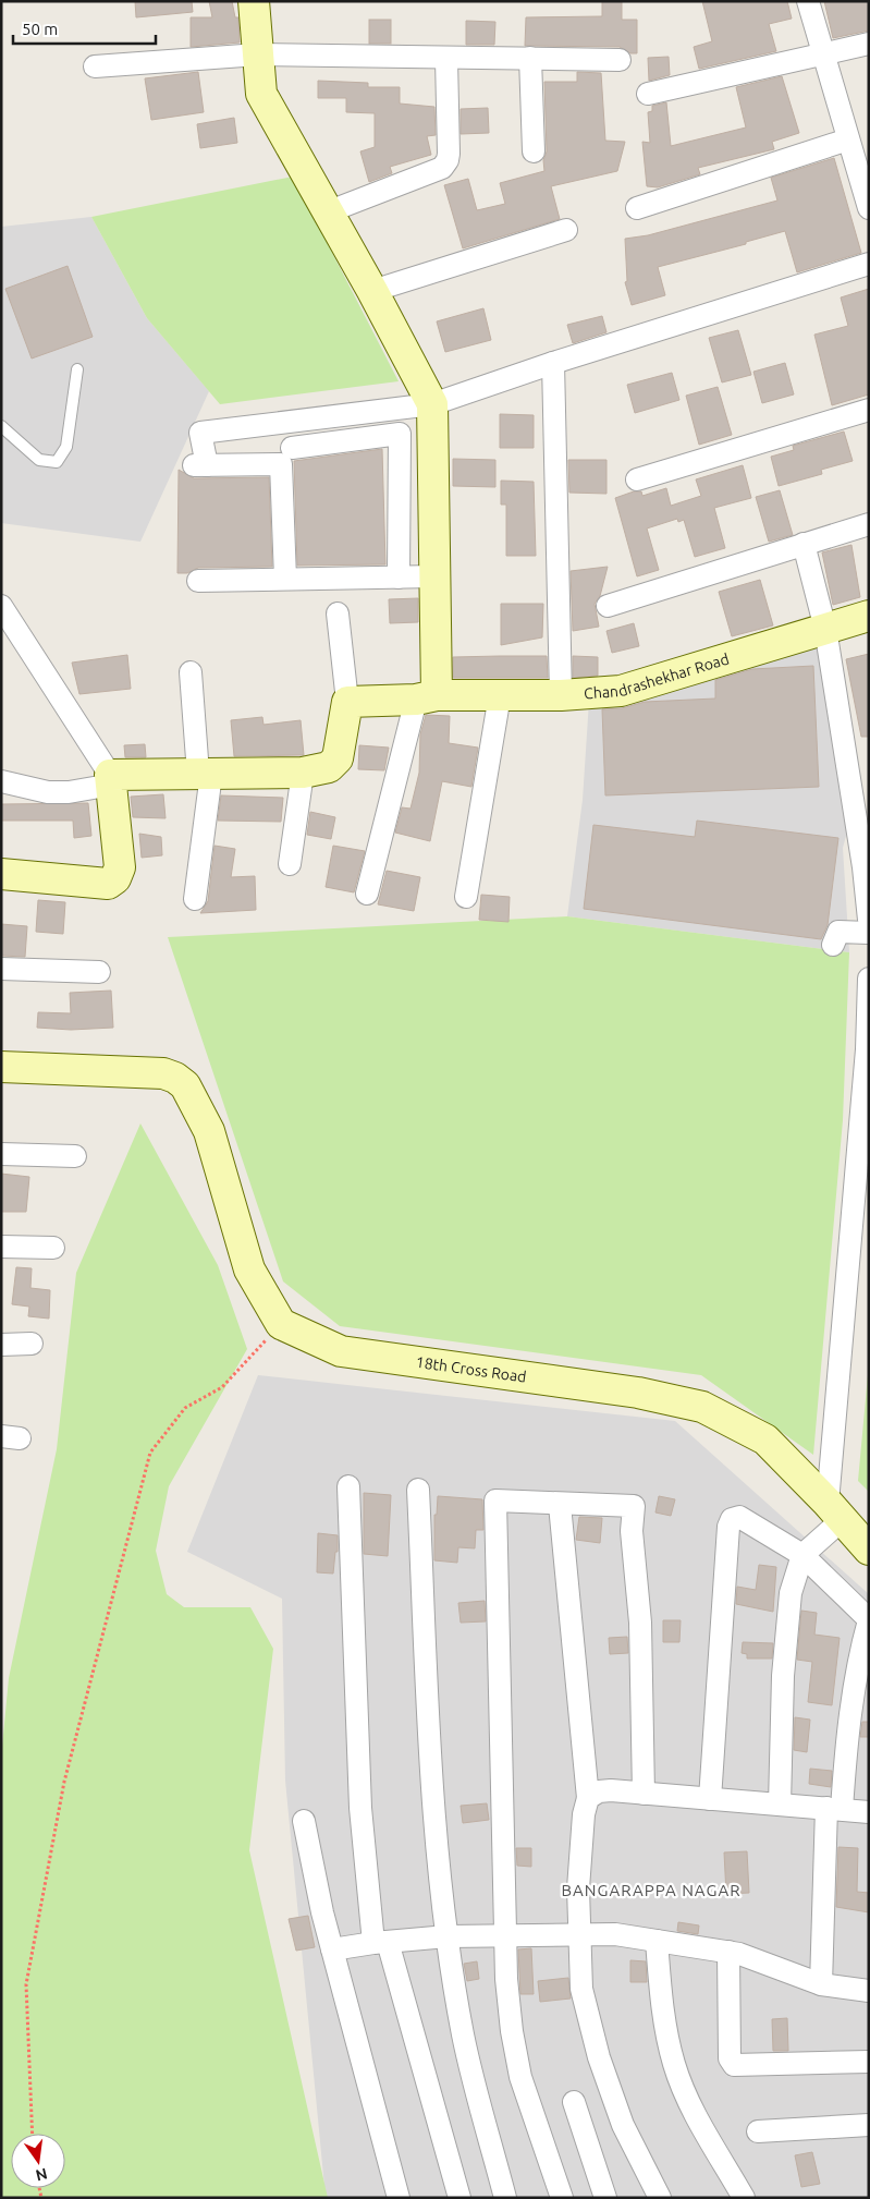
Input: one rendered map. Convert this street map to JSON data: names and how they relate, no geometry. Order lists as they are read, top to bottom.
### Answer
{
  "streets": {
    "street": ["Chandrashekhar Road", "18th Cross Road"]
  },
  "districts": ["BANGARAPPA NAGAR"],
  "scale_bar": "50 m",
  "north": "bottom"
}
